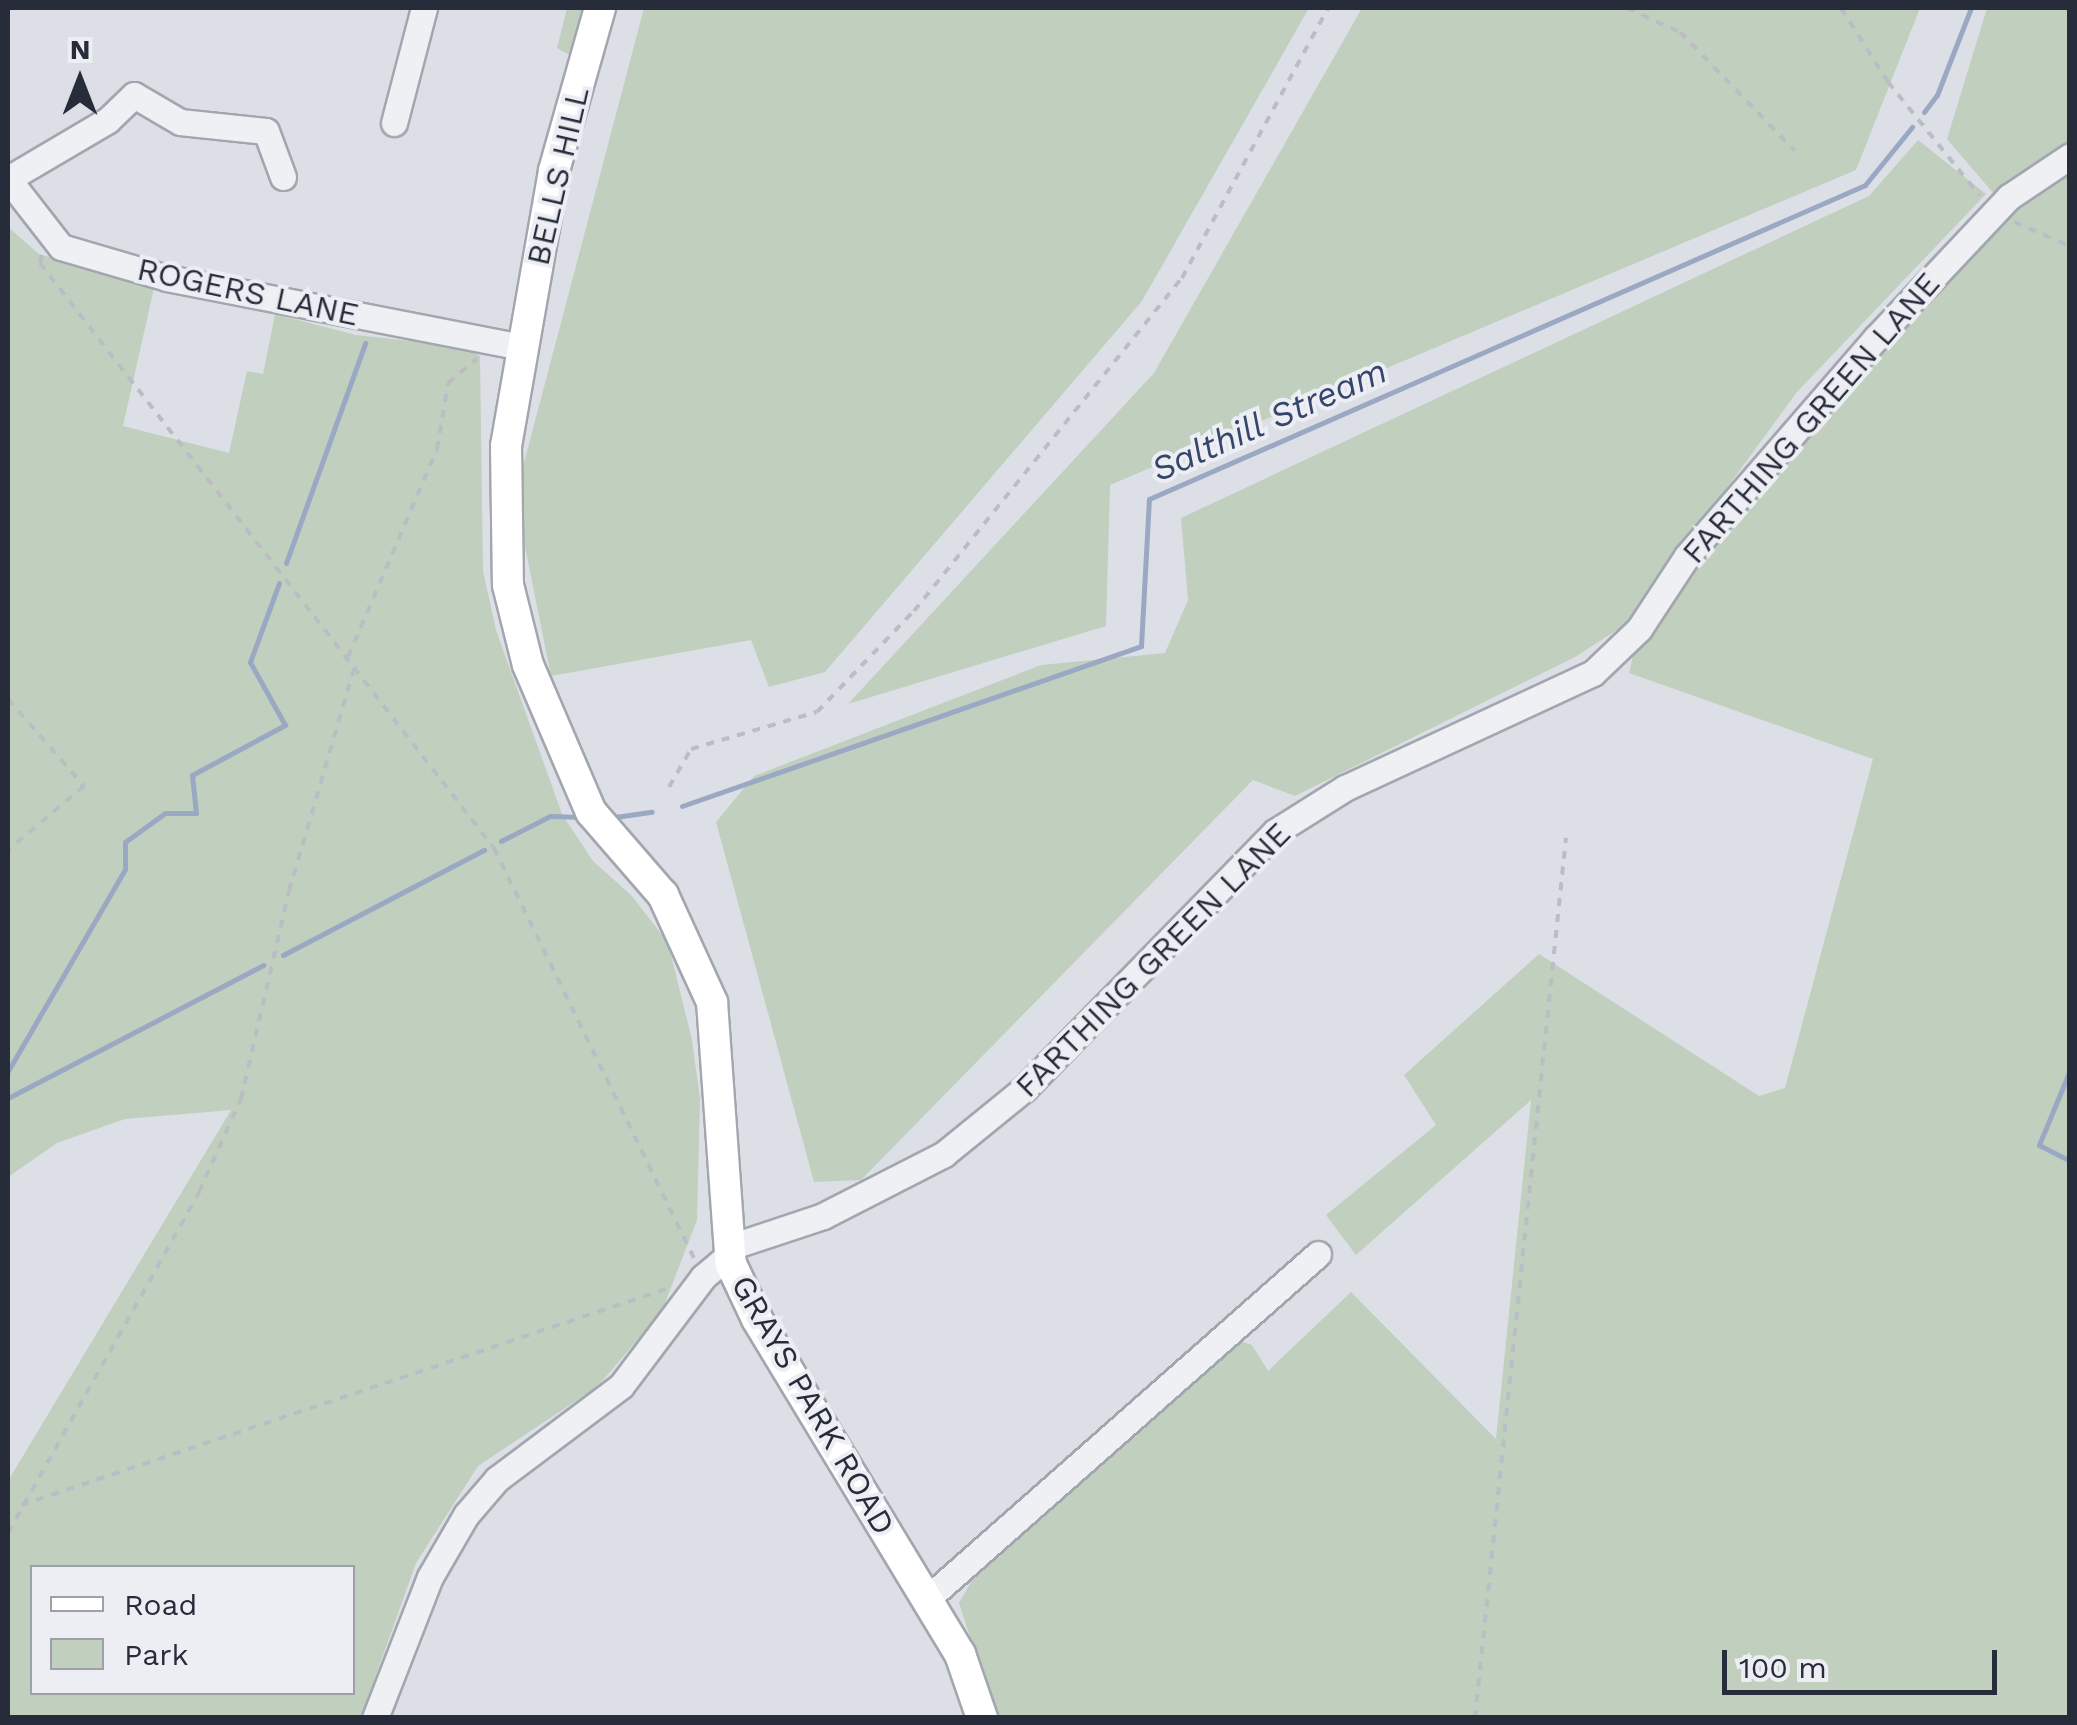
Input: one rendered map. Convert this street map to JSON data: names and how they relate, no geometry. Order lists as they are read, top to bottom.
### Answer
{
  "streets": {
    "main road": ["BELLS HILL", "GRAYS PARK ROAD"],
    "street": ["ROGERS LANE", "FARTHING GREEN LANE"]
  },
  "crossings": [
    ["BELLS HILL", "ROGERS LANE"],
    ["BELLS HILL", "GRAYS PARK ROAD"],
    ["ROGERS LANE", "GRAYS PARK ROAD"],
    ["FARTHING GREEN LANE", "GRAYS PARK ROAD"]
  ],
  "water": ["Salthill Stream"],
  "legend": ["Road", "Park"],
  "scale_bar": "100 m",
  "north": "top"
}
